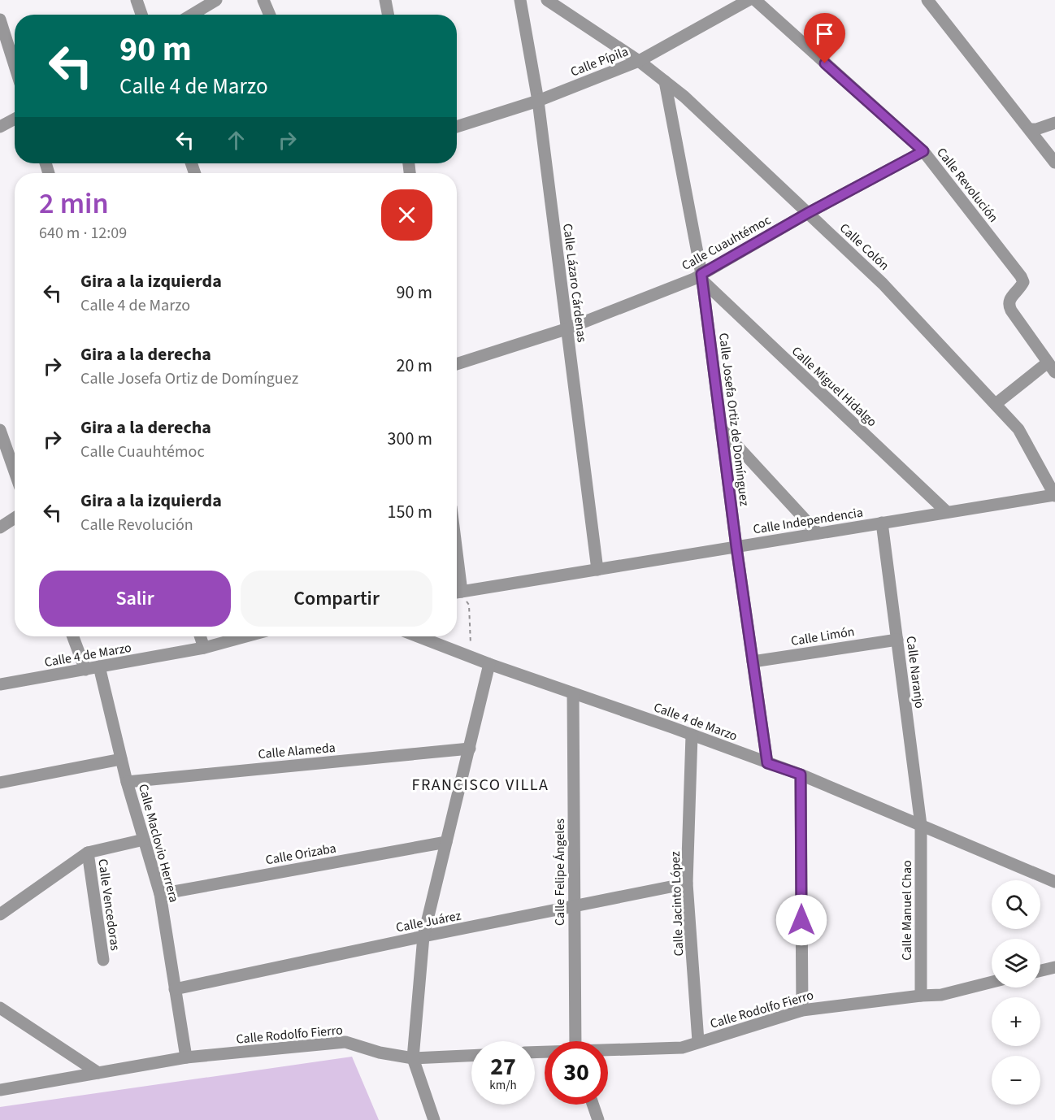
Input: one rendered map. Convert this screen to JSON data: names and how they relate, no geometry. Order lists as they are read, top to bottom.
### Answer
{
  "streets": {
    "street": [
      "Calle Pípila",
      "Calle Revolución",
      "Calle Cuauhtémoc",
      "Calle Colón",
      "Calle Lázaro Cárdenas",
      "Calle Miguel Hidalgo",
      "Calle Josefa Ortiz de Domínguez",
      "Calle Independencia",
      "Calle Limón",
      "Calle 4 de Marzo",
      "Calle Naranjo",
      "Calle Alameda",
      "Calle Maclovio Herrera",
      "Calle Orizaba",
      "Calle Felipe Ángeles",
      "Calle Jacinto López",
      "Calle Vencedoras",
      "Calle Manuel Chao",
      "Calle Juárez",
      "Calle Rodolfo Fierro"
    ]
  },
  "crossings": [
    ["Calle Pípila", "Calle Colón"],
    ["Calle Pípila", "Calle Lázaro Cárdenas"],
    ["Calle Revolución", "Calle Cuauhtémoc"],
    ["Calle Cuauhtémoc", "Calle Colón"],
    ["Calle Cuauhtémoc", "Calle Lázaro Cárdenas"],
    ["Calle Cuauhtémoc", "Calle Miguel Hidalgo"],
    ["Calle Cuauhtémoc", "Calle Josefa Ortiz de Domínguez"],
    ["Calle Colón", "Calle Josefa Ortiz de Domínguez"],
    ["Calle Colón", "Calle Independencia"],
    ["Calle Lázaro Cárdenas", "Calle Independencia"],
    ["Calle Miguel Hidalgo", "Calle Josefa Ortiz de Domínguez"],
    ["Calle Miguel Hidalgo", "Calle Independencia"],
    ["Calle Josefa Ortiz de Domínguez", "Calle Independencia"],
    ["Calle Josefa Ortiz de Domínguez", "Calle Limón"],
    ["Calle Josefa Ortiz de Domínguez", "Calle 4 de Marzo"],
    ["Calle Independencia", "Calle Naranjo"],
    ["Calle Limón", "Calle Naranjo"],
    ["Calle 4 de Marzo", "Calle Naranjo"],
    ["Calle 4 de Marzo", "Calle Maclovio Herrera"],
    ["Calle 4 de Marzo", "Calle Felipe Ángeles"],
    ["Calle 4 de Marzo", "Calle Jacinto López"],
    ["Calle 4 de Marzo", "Calle Manuel Chao"],
    ["Calle Naranjo", "Calle Manuel Chao"],
    ["Calle Alameda", "Calle Maclovio Herrera"],
    ["Calle Maclovio Herrera", "Calle Orizaba"],
    ["Calle Maclovio Herrera", "Calle Juárez"],
    ["Calle Maclovio Herrera", "Calle Rodolfo Fierro"],
    ["Calle Felipe Ángeles", "Calle Juárez"],
    ["Calle Jacinto López", "Calle Juárez"],
    ["Calle Jacinto López", "Calle Rodolfo Fierro"],
    ["Calle Manuel Chao", "Calle Rodolfo Fierro"]
  ],
  "districts": ["FRANCISCO VILLA"],
  "page": {
    "turn": ["90 m", "Calle 4 de Marzo"],
    "heading": ["2 min", "640 m · 12:09"],
    "list": [
      {
        "name": "Gira a la izquierda",
        "note": "Calle 4 de Marzo",
        "value": "90 m"
      },
      {
        "name": "Gira a la derecha",
        "note": "Calle Josefa Ortiz de Domínguez",
        "value": "20 m"
      },
      {
        "name": "Gira a la derecha",
        "note": "Calle Cuauhtémoc",
        "value": "300 m"
      },
      {
        "name": "Gira a la izquierda",
        "note": "Calle Revolución",
        "value": "150 m"
      }
    ],
    "buttons": ["Salir", "Compartir"],
    "map_buttons": ["+", "−"],
    "speed": "27 km/h",
    "limit": "30"
  }
}
